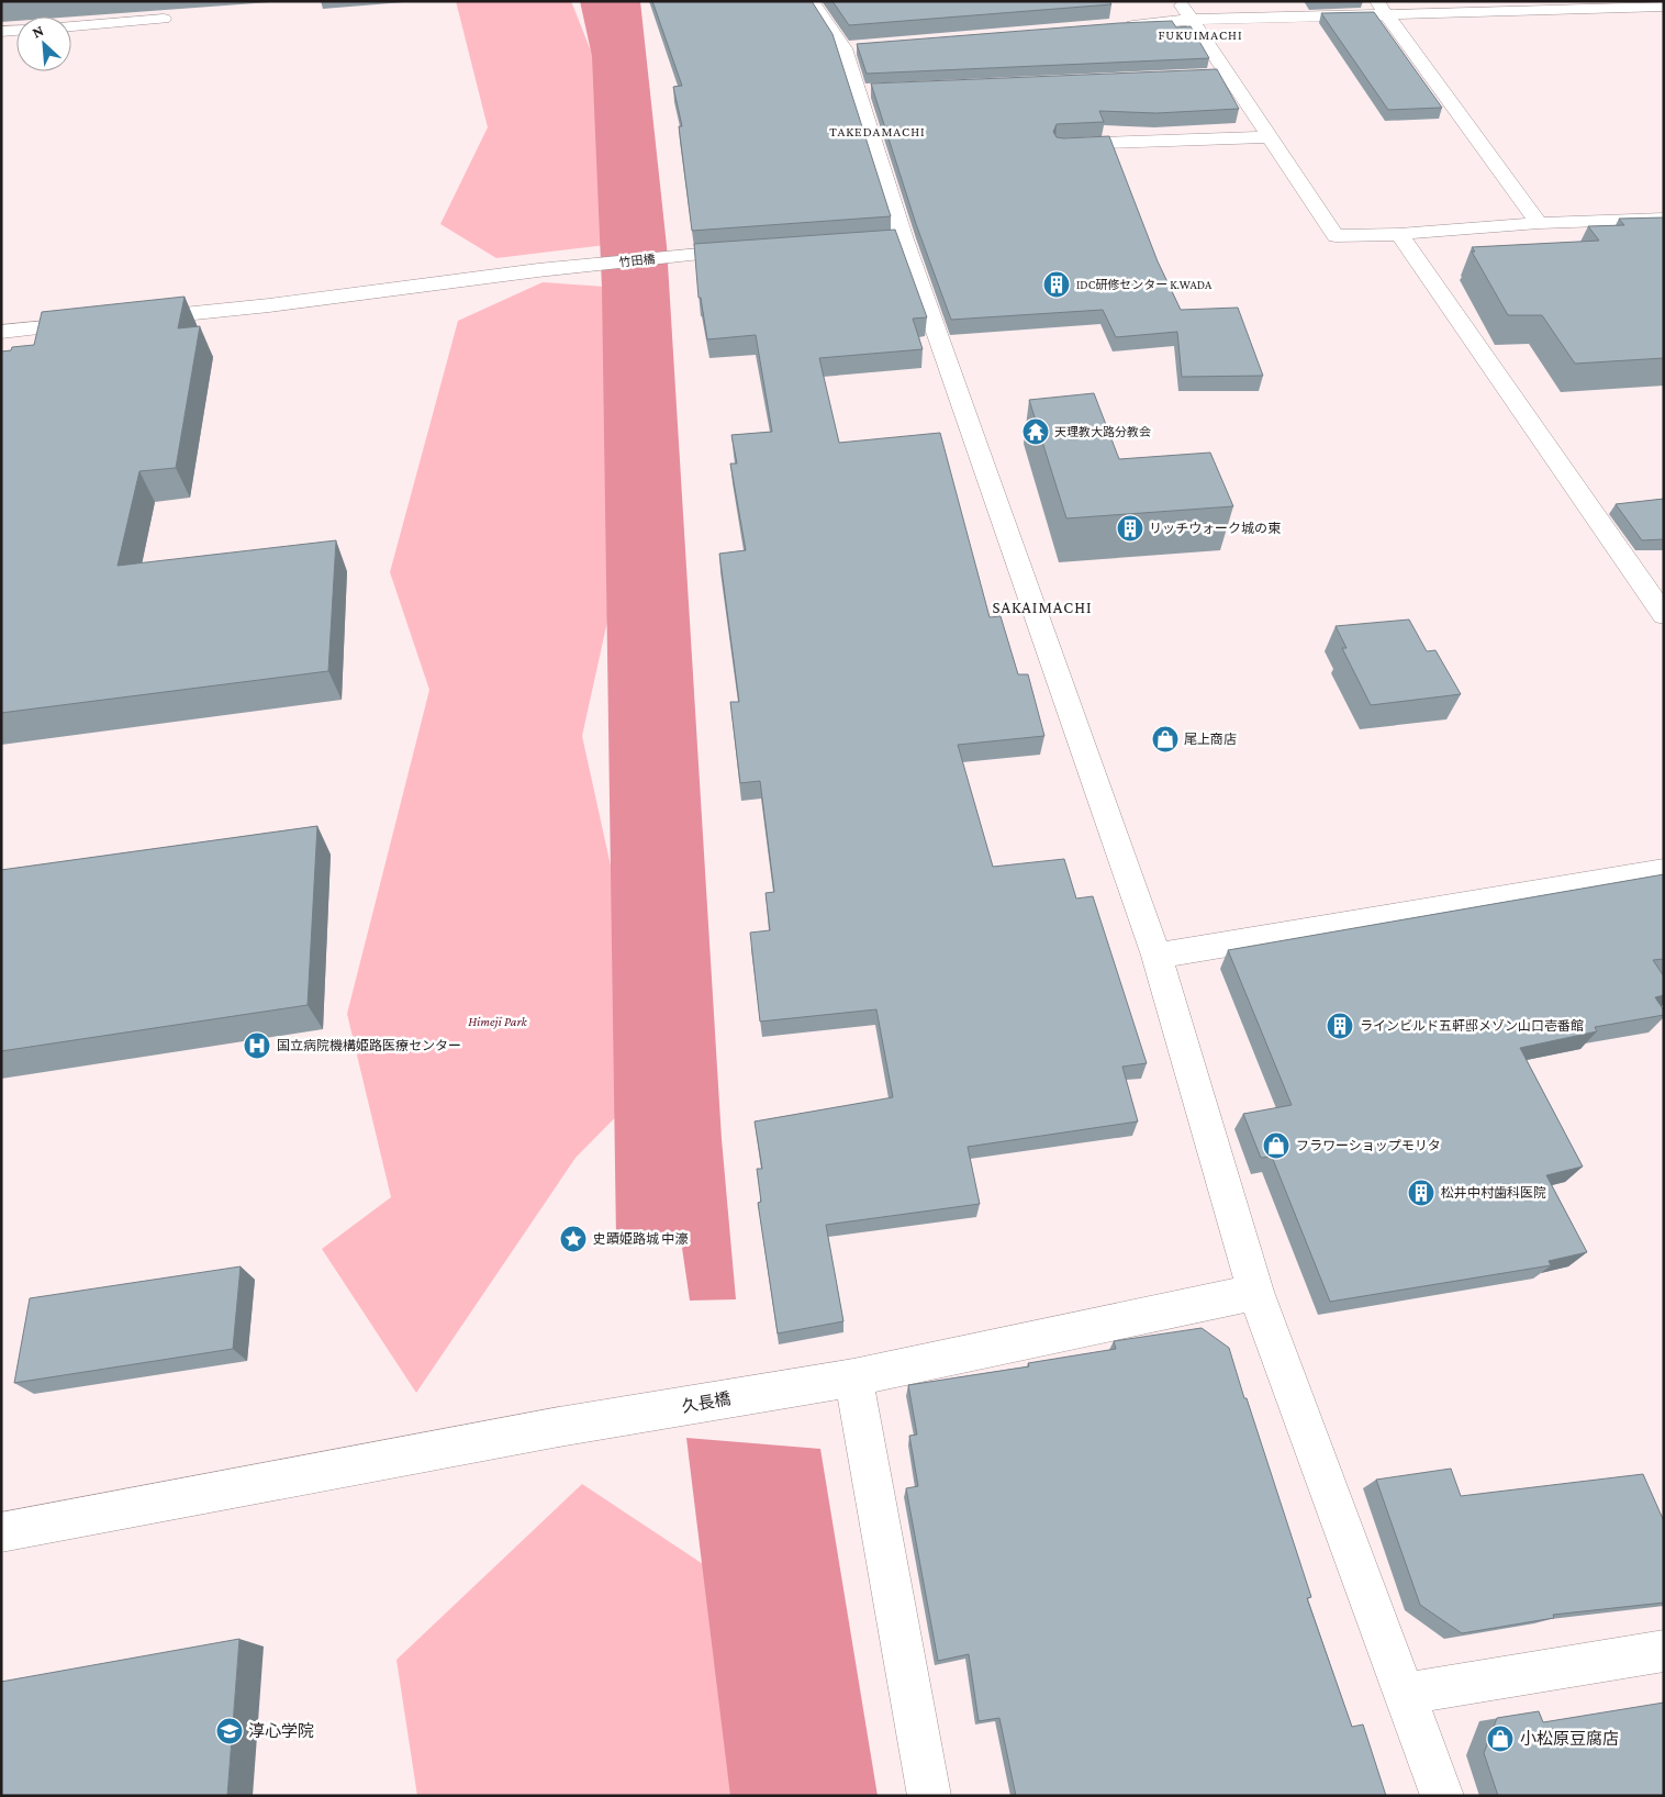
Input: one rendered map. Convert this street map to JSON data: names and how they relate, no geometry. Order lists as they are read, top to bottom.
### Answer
{
  "streets": {
    "street": ["竹田橋", "久長橋"]
  },
  "districts": ["FUKUIMACHI", "TAKEDAMACHI", "SAKAIMACHI"],
  "parks": ["Himeji Park"],
  "places": {
    "building": [
      "IDC研修センター K.WADA",
      "リッチウォーク城の東",
      "ラインビルド五軒邸メゾン山口壱番館",
      "松井中村歯科医院"
    ],
    "temple": ["天理教大路分教会"],
    "shop": ["尾上商店", "フラワーショップモリタ", "小松原豆腐店"],
    "hospital": ["国立病院機構姫路医療センター"],
    "place": ["史蹟姫路城 中濠"],
    "school or university": ["淳心学院"]
  },
  "north": "top left"
}
